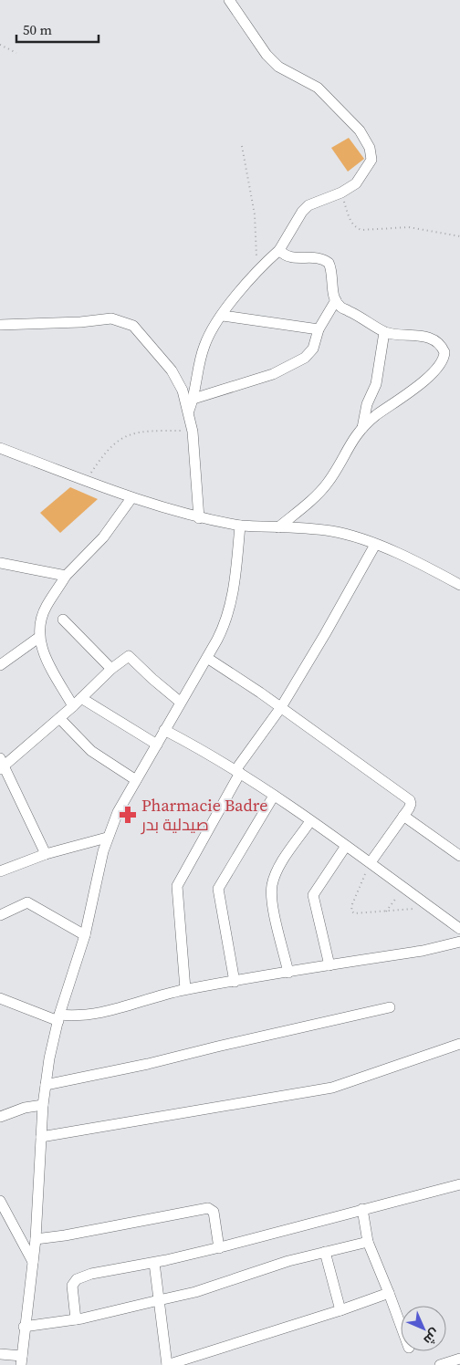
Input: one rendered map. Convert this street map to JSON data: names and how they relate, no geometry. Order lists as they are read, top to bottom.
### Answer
{
  "places": {
    "pharmacy": ["Pharmacie Badre صيدلية بدر"]
  },
  "scale_bar": "50 m",
  "north": "bottom right"
}
